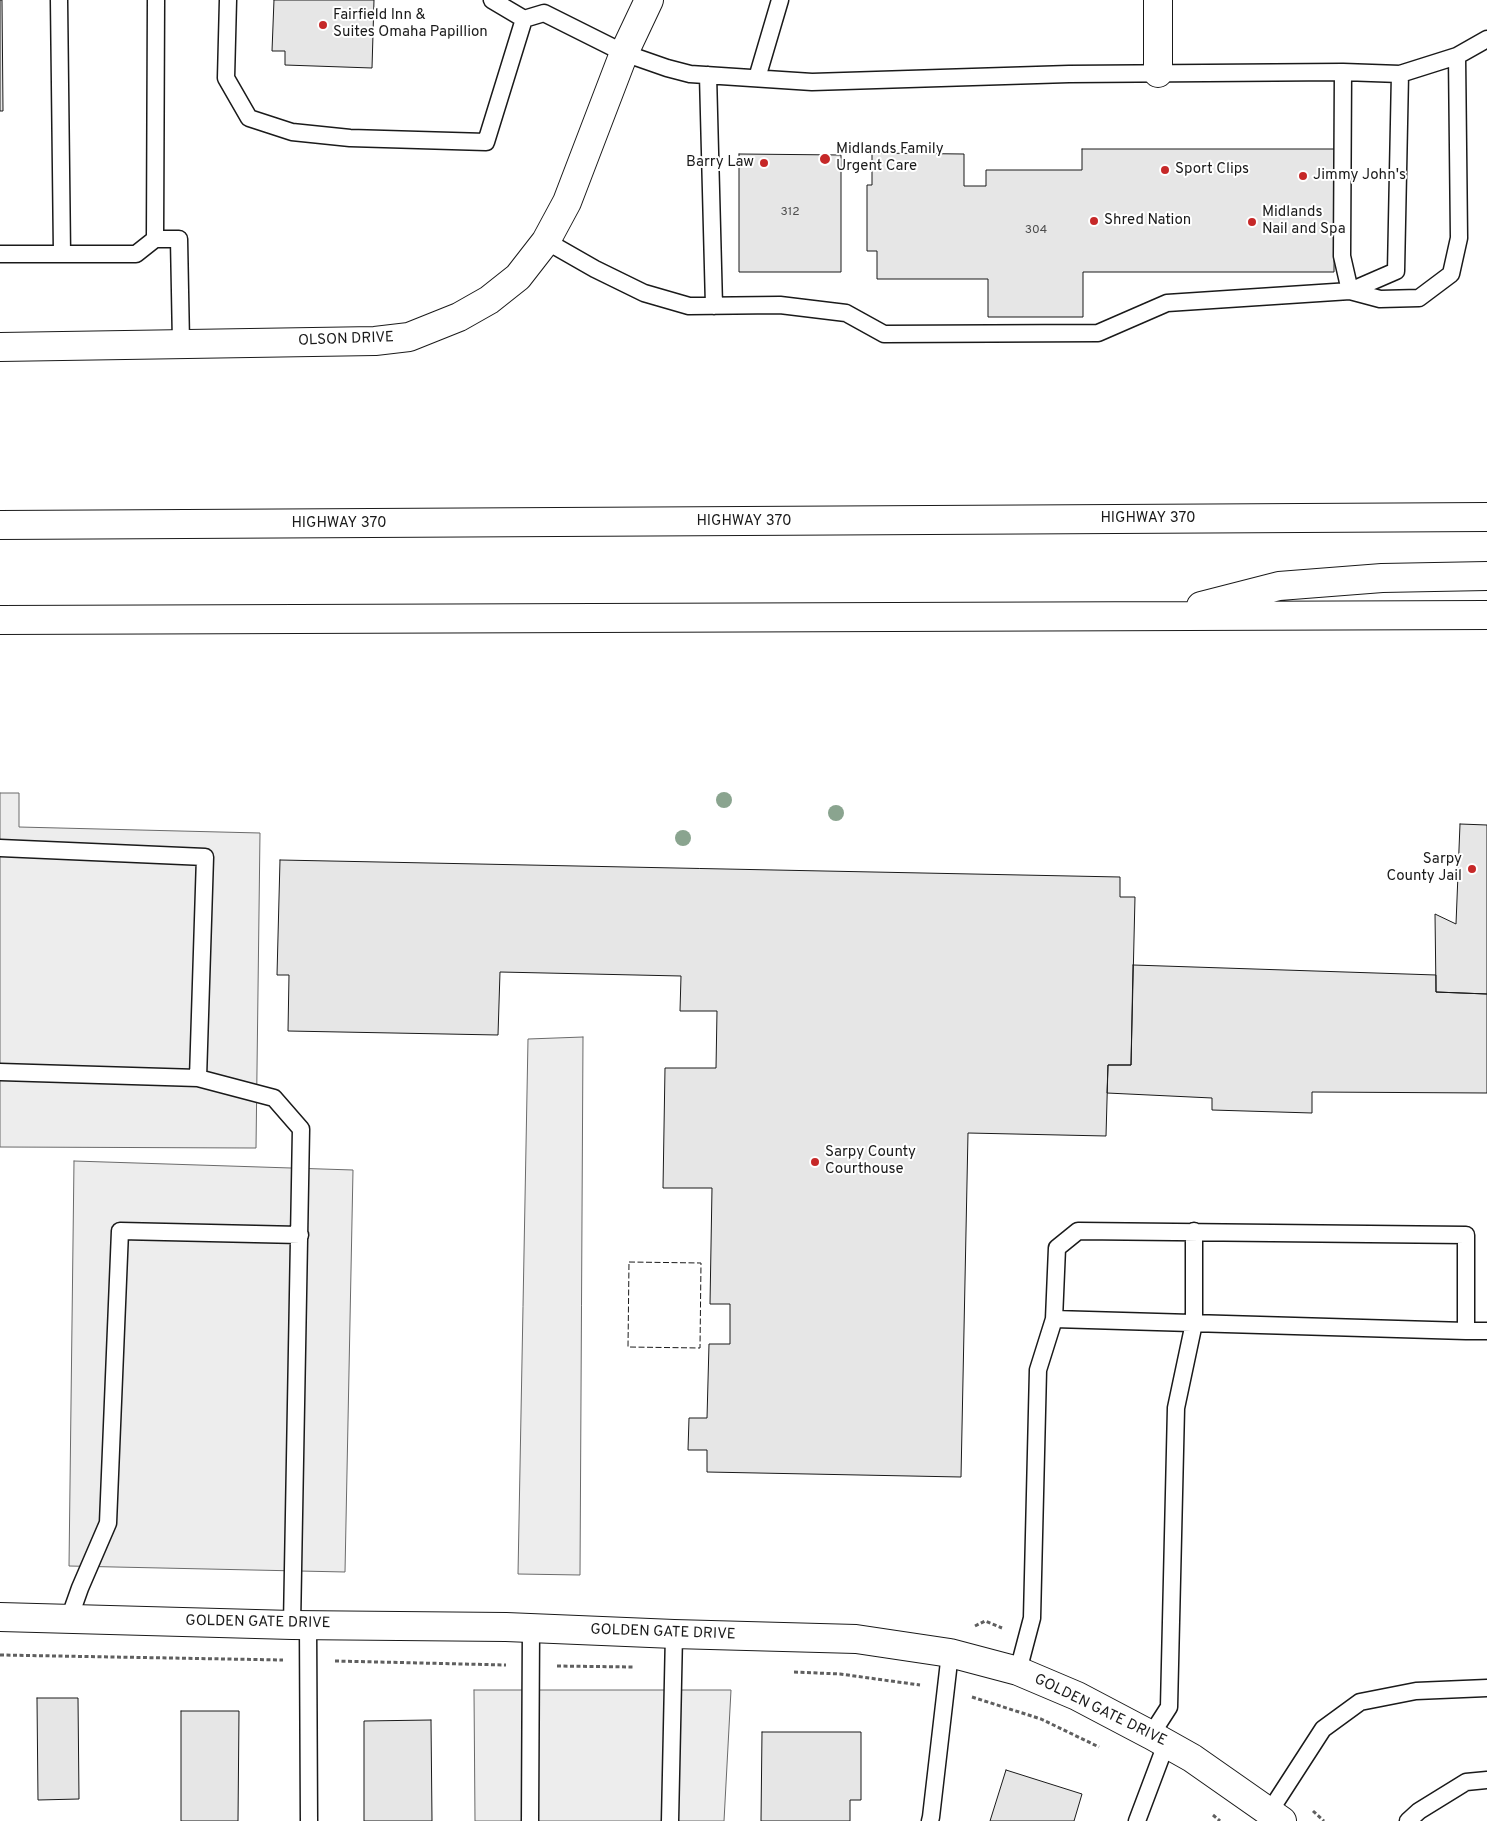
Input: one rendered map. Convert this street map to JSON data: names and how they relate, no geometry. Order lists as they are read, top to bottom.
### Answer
{
  "streets": {
    "main road": ["OLSON DRIVE", "HIGHWAY 370", "GOLDEN GATE DRIVE"]
  },
  "places": [
    "Fairfield Inn & Suites Omaha Papillion",
    "Midlands Family Urgent Care",
    "Barry Law",
    "Sport Clips",
    "Jimmy John's",
    "Shred Nation",
    "Midlands Nail and Spa",
    "Sarpy County Jail",
    "Sarpy County Courthouse"
  ],
  "house_numbers": ["312", "304"]
}
